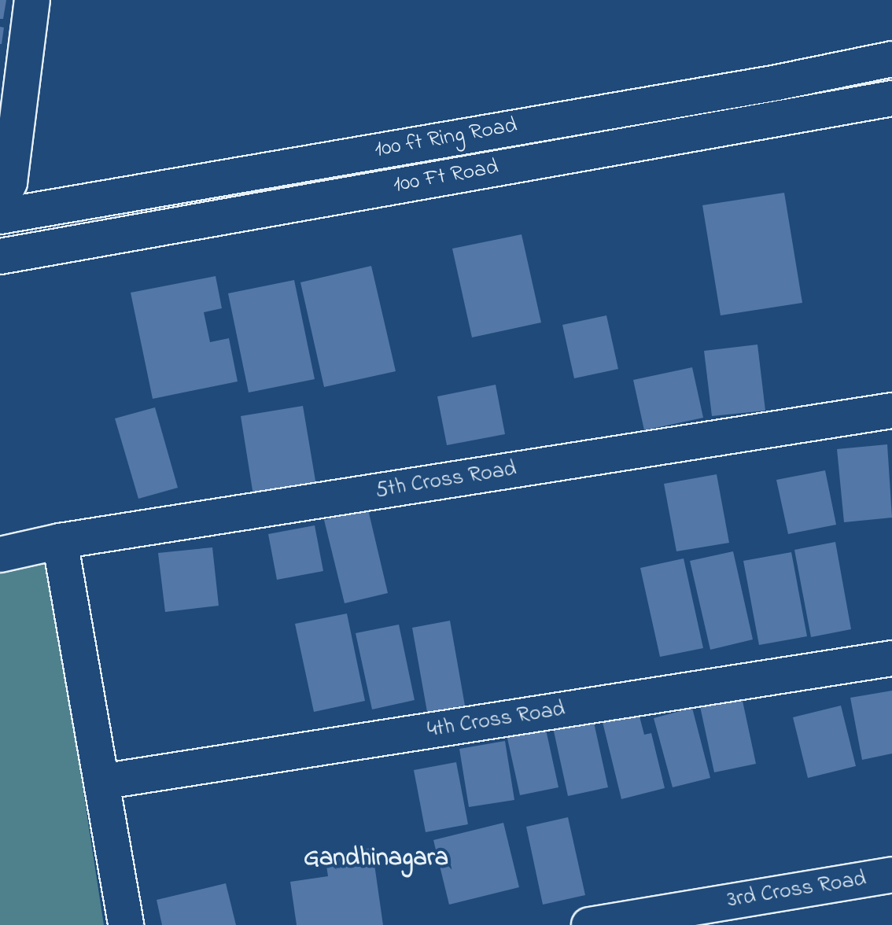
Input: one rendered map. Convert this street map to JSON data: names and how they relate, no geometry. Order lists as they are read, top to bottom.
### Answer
{
  "streets": {
    "street": [
      "100 ft Ring Road",
      "100 Ft Road",
      "5th Cross Road",
      "4th Cross Road",
      "3rd Cross Road"
    ]
  },
  "districts": ["Gandhinagara"]
}
